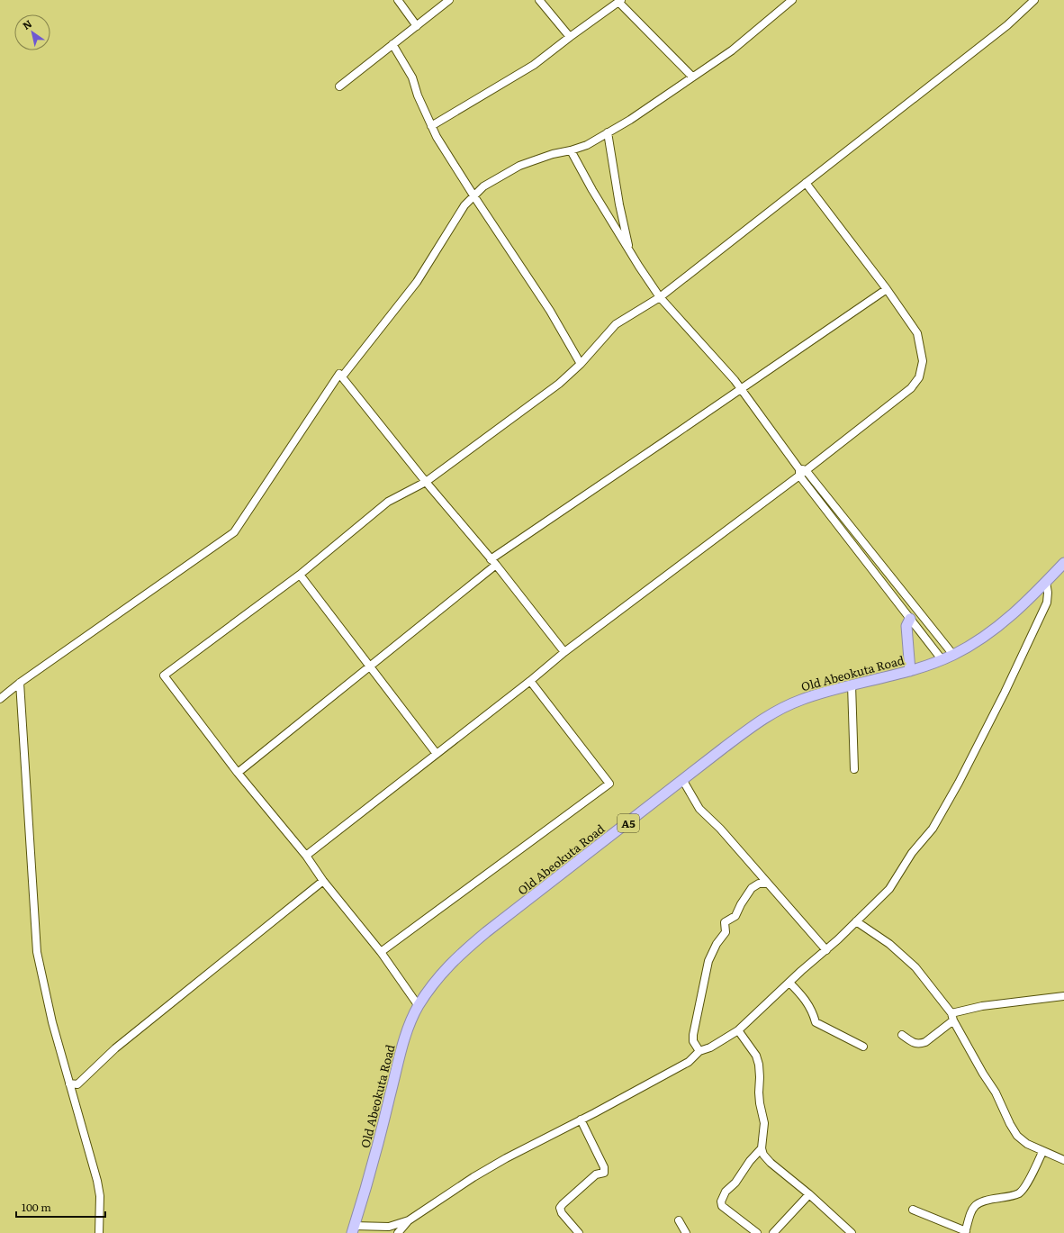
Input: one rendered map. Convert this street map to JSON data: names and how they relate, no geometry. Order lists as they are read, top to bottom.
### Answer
{
  "streets": {
    "highway": ["Old Abeokuta Road", "A5"]
  },
  "scale_bar": "100 m",
  "north": "top left"
}
